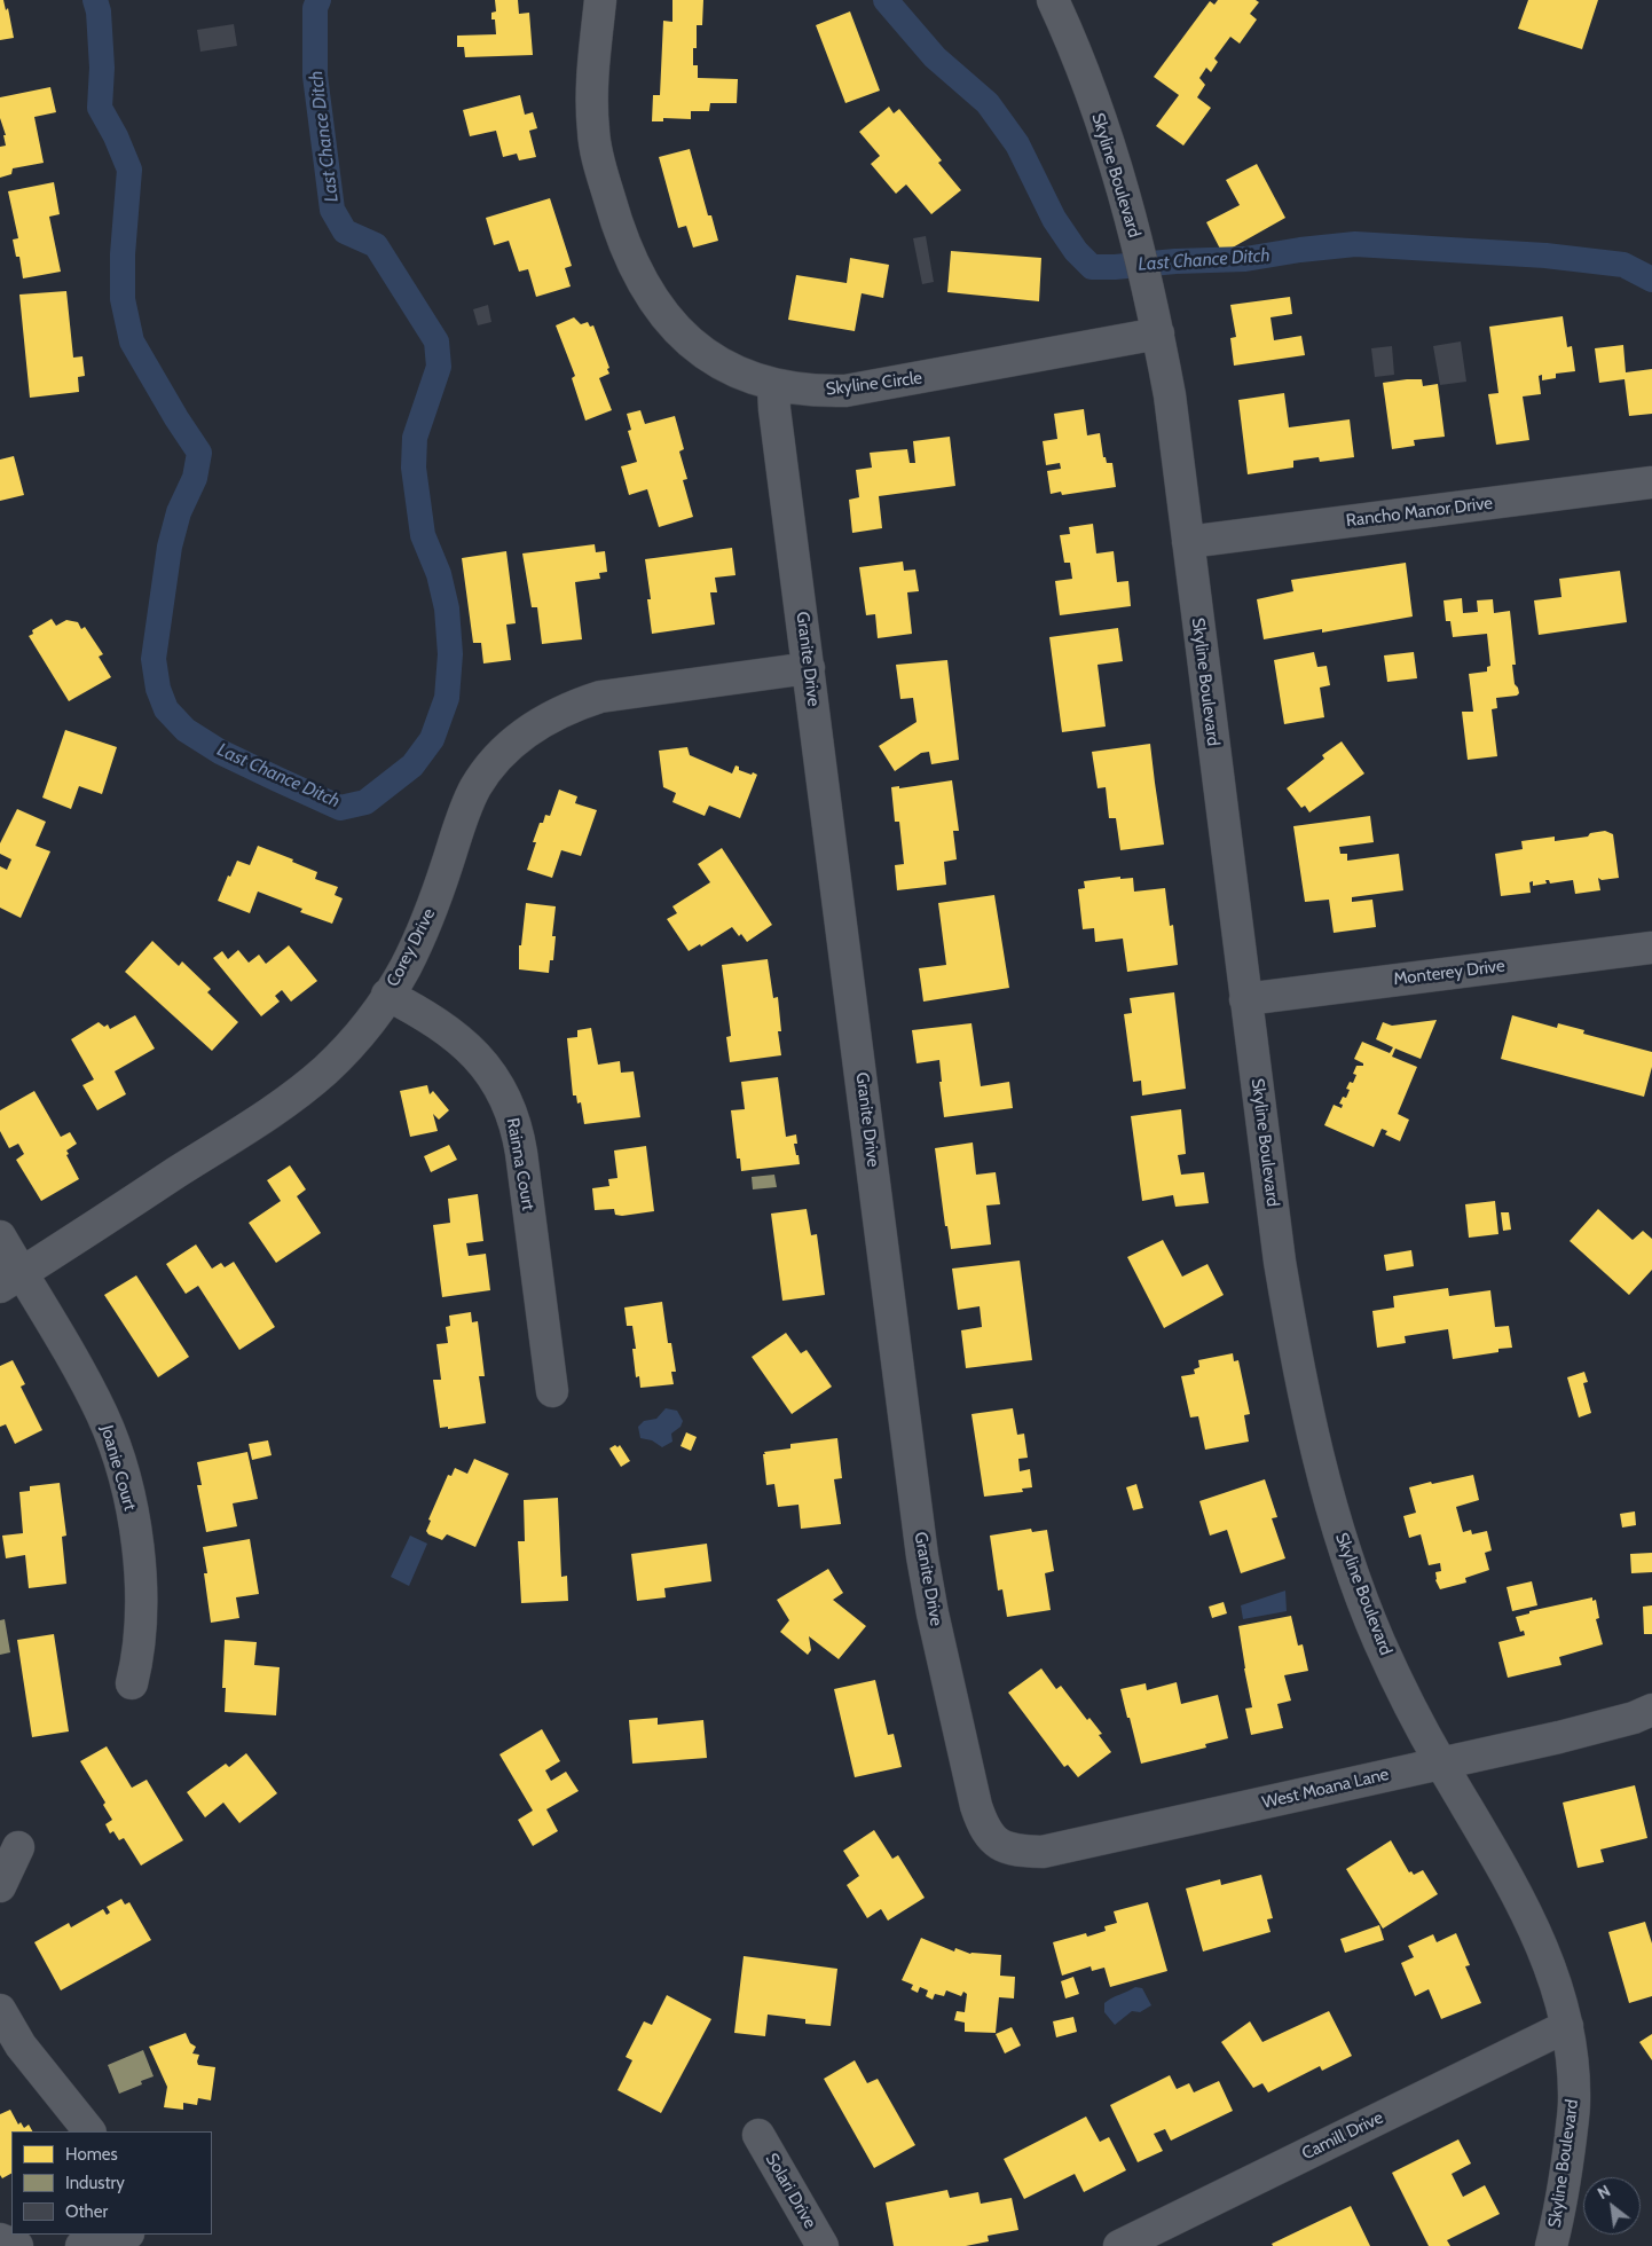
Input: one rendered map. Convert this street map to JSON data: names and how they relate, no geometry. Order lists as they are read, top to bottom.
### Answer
{
  "streets": {
    "street": [
      "Skyline Boulevard",
      "Skyline Circle",
      "Rancho Manor Drive",
      "Granite Drive",
      "Corey Drive",
      "Monterey Drive",
      "Rainna Court",
      "Joanie Court",
      "West Moana Lane",
      "Camill Drive",
      "Solari Drive"
    ]
  },
  "crossings": [
    ["Skyline Boulevard", "Skyline Circle"],
    ["Skyline Boulevard", "Rancho Manor Drive"],
    ["Skyline Boulevard", "Monterey Drive"],
    ["Skyline Boulevard", "West Moana Lane"],
    ["Skyline Boulevard", "Camill Drive"],
    ["Skyline Circle", "Granite Drive"],
    ["Granite Drive", "Corey Drive"],
    ["Granite Drive", "West Moana Lane"],
    ["Corey Drive", "Rainna Court"],
    ["Corey Drive", "Joanie Court"]
  ],
  "water": ["Last Chance Ditch"],
  "legend": ["Homes", "Industry", "Other"],
  "north": "top left"
}
